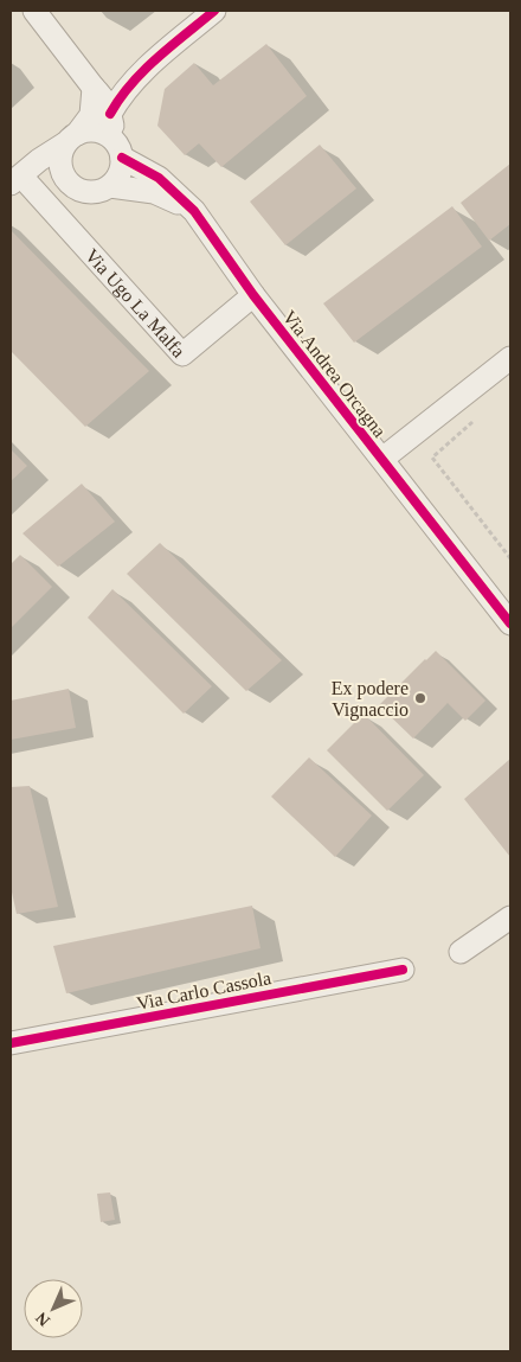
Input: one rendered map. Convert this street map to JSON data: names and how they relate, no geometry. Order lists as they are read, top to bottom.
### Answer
{
  "streets": {
    "street": ["Via Ugo La Malfa", "Via Andrea Orcagna", "Via Carlo Cassola"]
  },
  "crossings": [
    ["Via Ugo La Malfa", "Via Andrea Orcagna"]
  ],
  "places": ["Ex podere Vignaccio"],
  "north": "bottom left"
}
